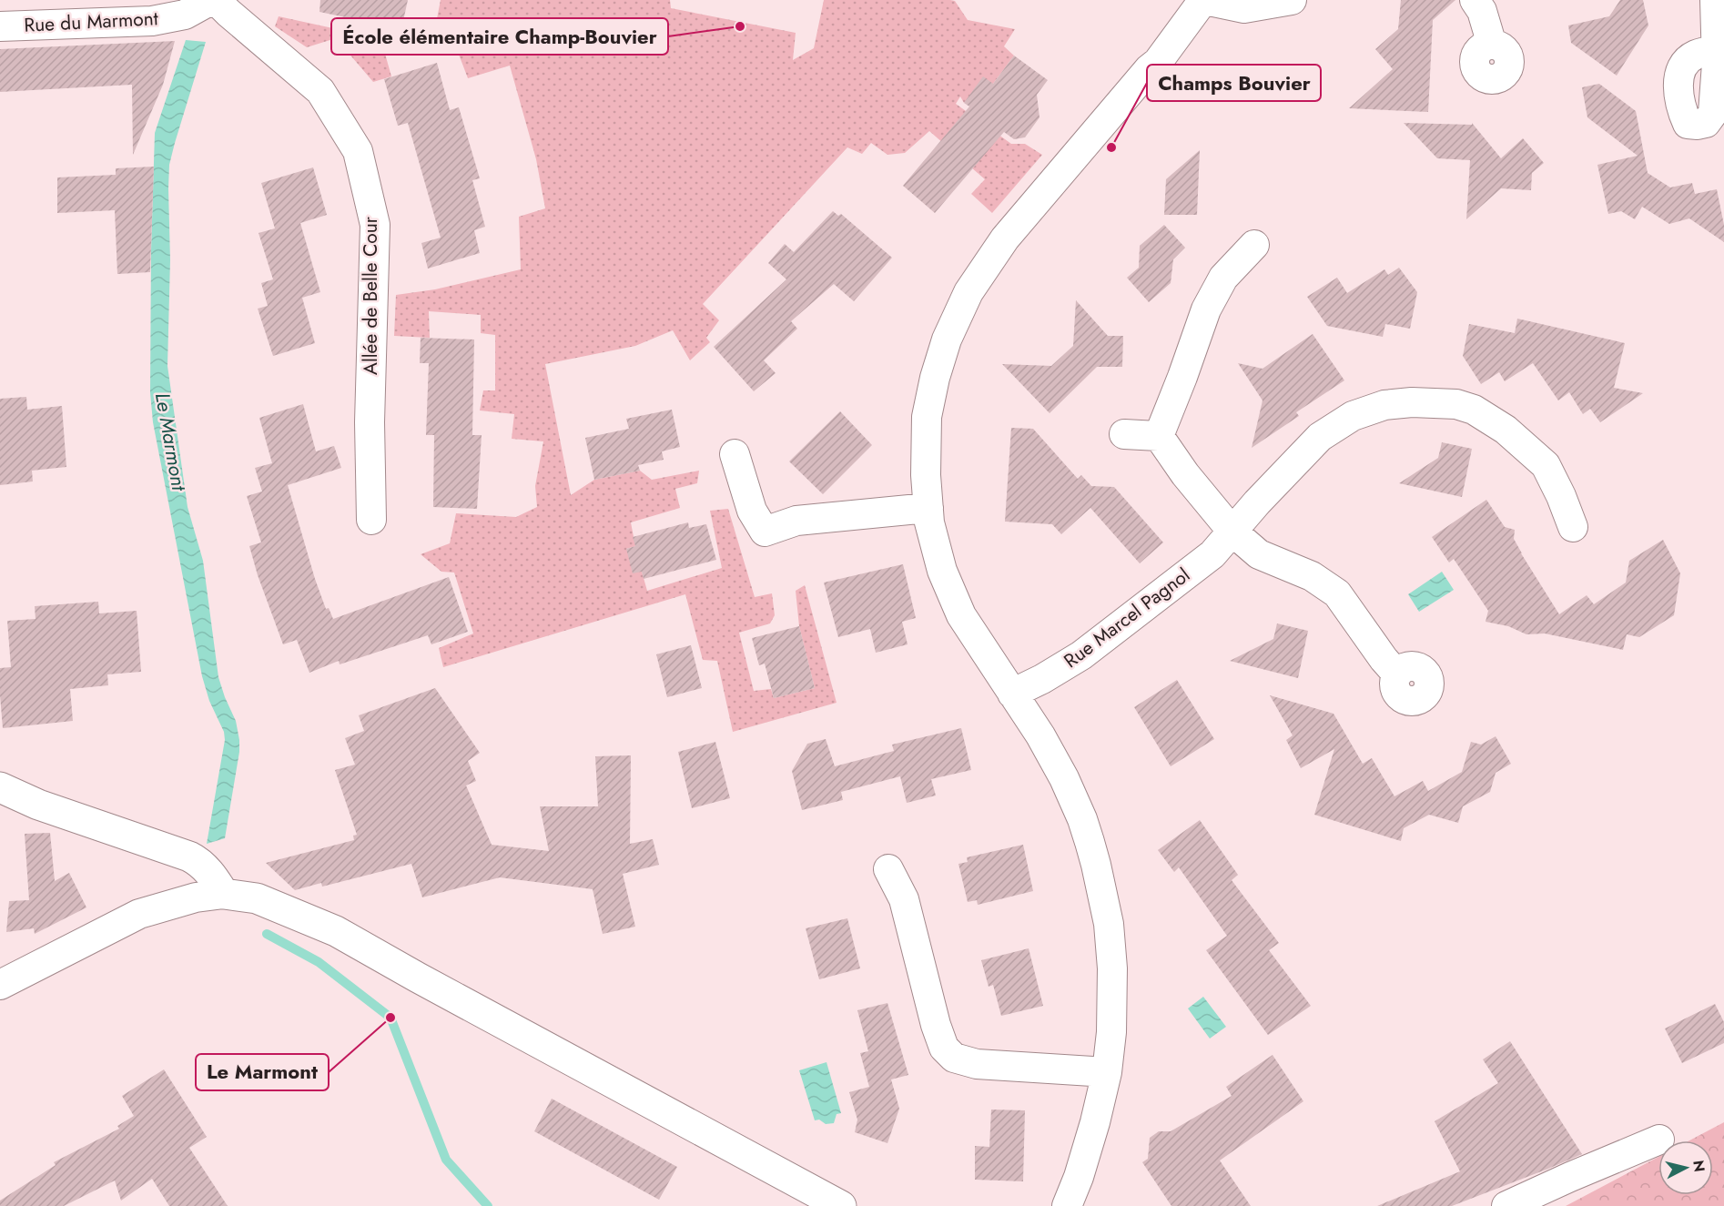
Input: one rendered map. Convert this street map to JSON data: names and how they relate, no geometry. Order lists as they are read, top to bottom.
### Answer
{
  "streets": {
    "street": ["Rue du Marmont", "Allée de Belle Cour", "Rue Marcel Pagnol"]
  },
  "water": ["Le Marmont"],
  "places": ["École élémentaire Champ-Bouvier", "Champs Bouvier", "Le Marmont"],
  "north": "right"
}
